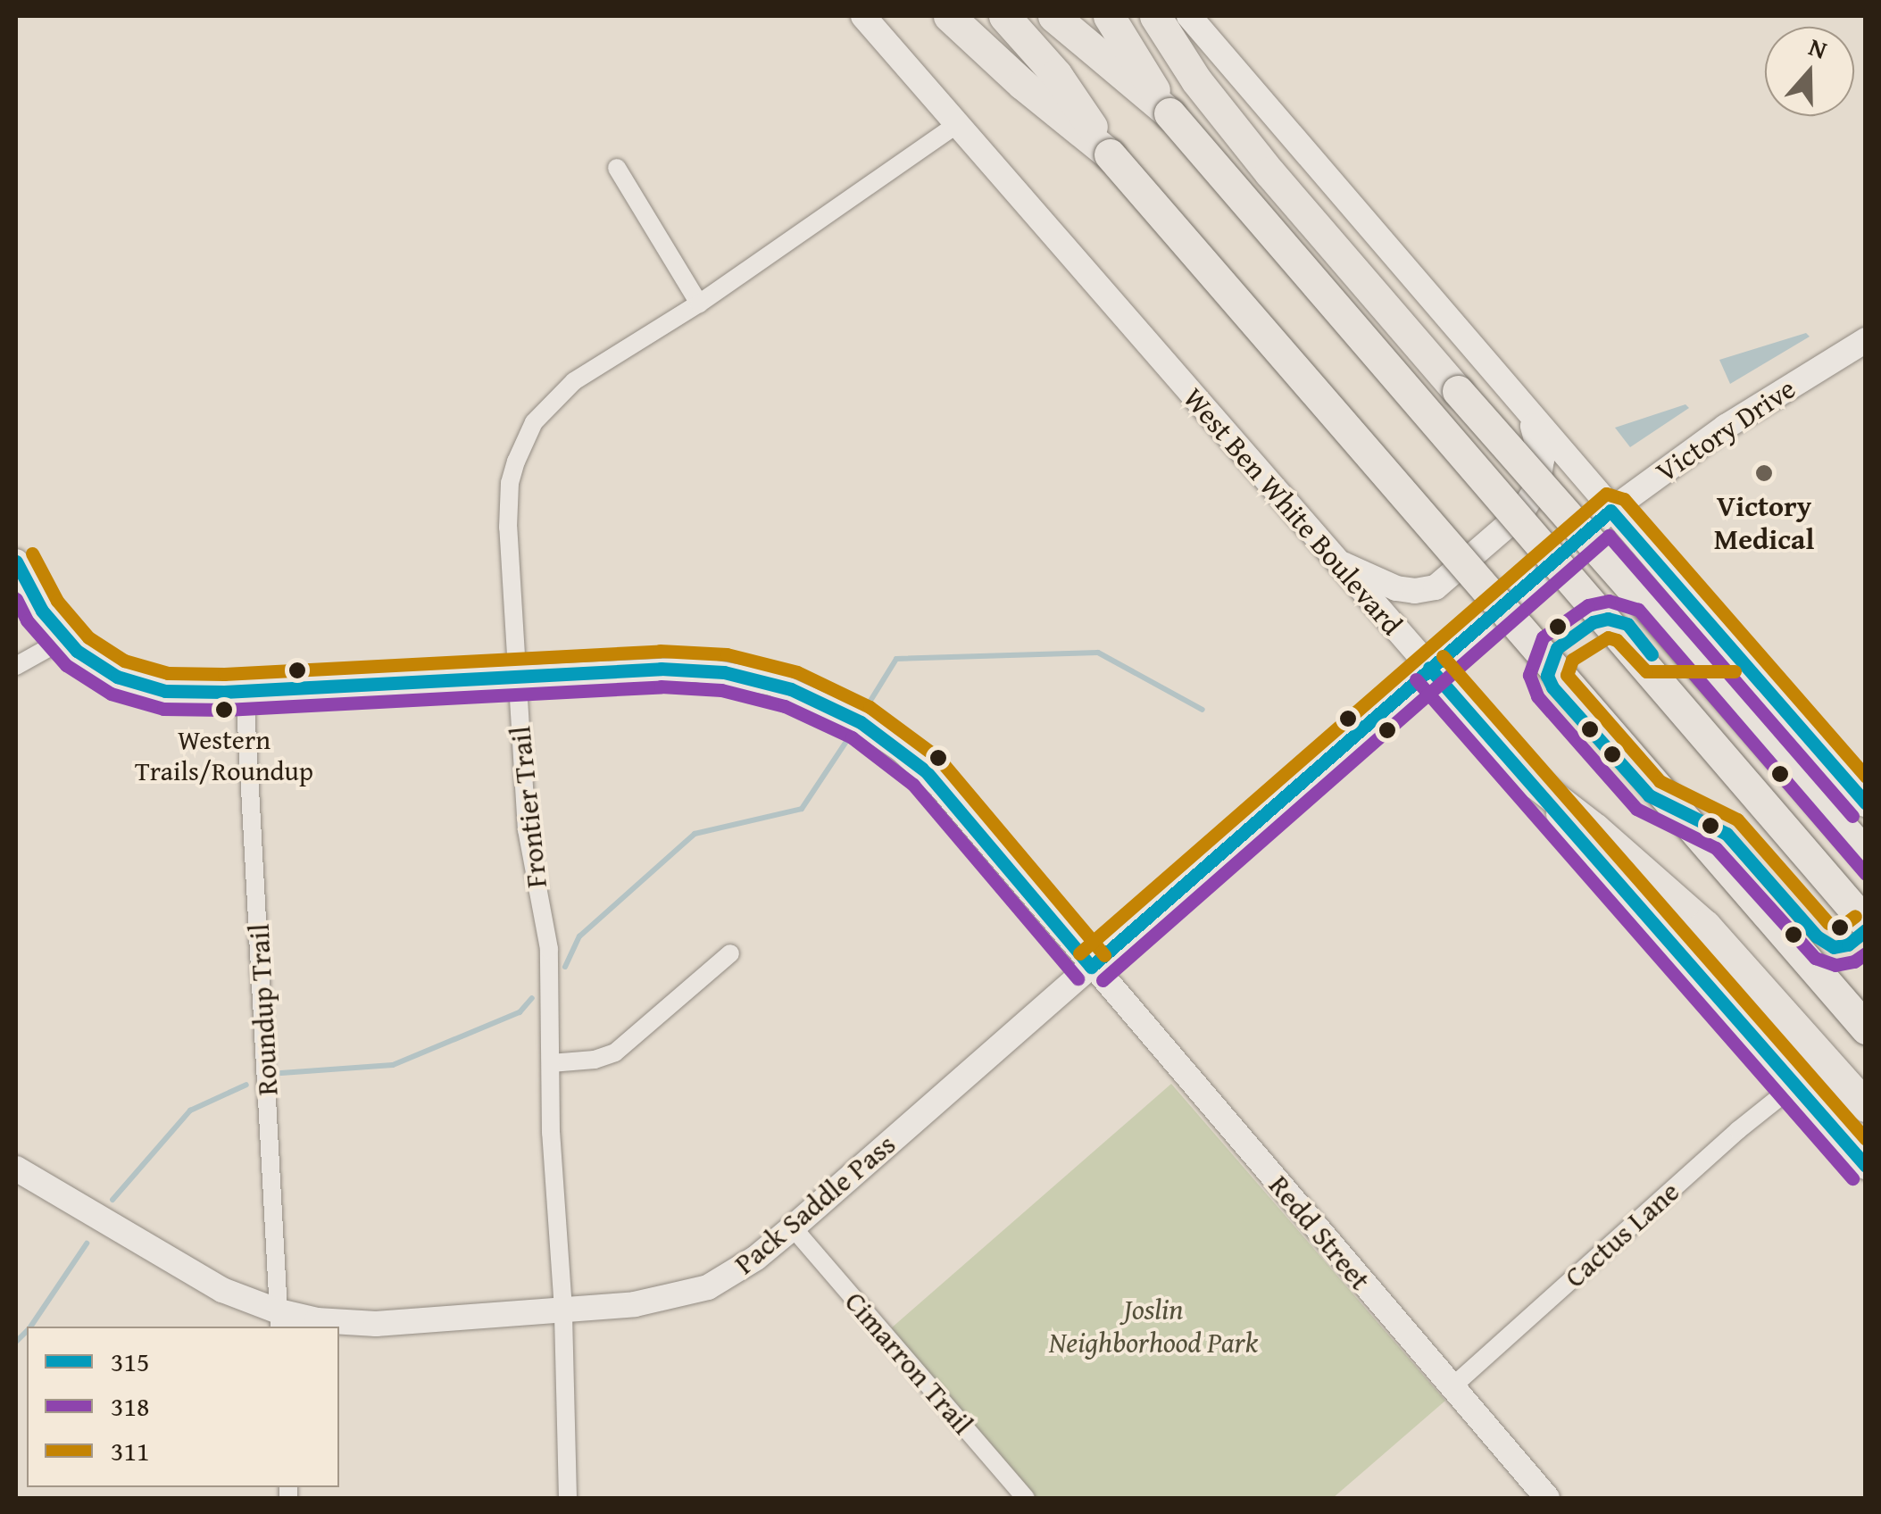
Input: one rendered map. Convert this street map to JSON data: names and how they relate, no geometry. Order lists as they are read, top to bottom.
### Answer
{
  "streets": {
    "street": [
      "Victory Drive",
      "West Ben White Boulevard",
      "Frontier Trail",
      "Roundup Trail",
      "Pack Saddle Pass",
      "Redd Street",
      "Cactus Lane",
      "Cimarron Trail"
    ]
  },
  "crossings": [
    ["Victory Drive", "West Ben White Boulevard"],
    ["Victory Drive", "Pack Saddle Pass"],
    ["West Ben White Boulevard", "Frontier Trail"],
    ["West Ben White Boulevard", "Pack Saddle Pass"],
    ["West Ben White Boulevard", "Cactus Lane"],
    ["Frontier Trail", "Pack Saddle Pass"],
    ["Frontier Trail", "Redd Street"],
    ["Roundup Trail", "Pack Saddle Pass"],
    ["Roundup Trail", "Redd Street"],
    ["Pack Saddle Pass", "Redd Street"],
    ["Pack Saddle Pass", "Cimarron Trail"],
    ["Redd Street", "Cactus Lane"]
  ],
  "parks": ["Joslin Neighborhood Park"],
  "places": ["Victory Medical", "Western Trails/Roundup"],
  "lines": ["transit line 311", "transit line 315", "transit line 318"],
  "legend": ["315", "318", "311"],
  "north": "top"
}
